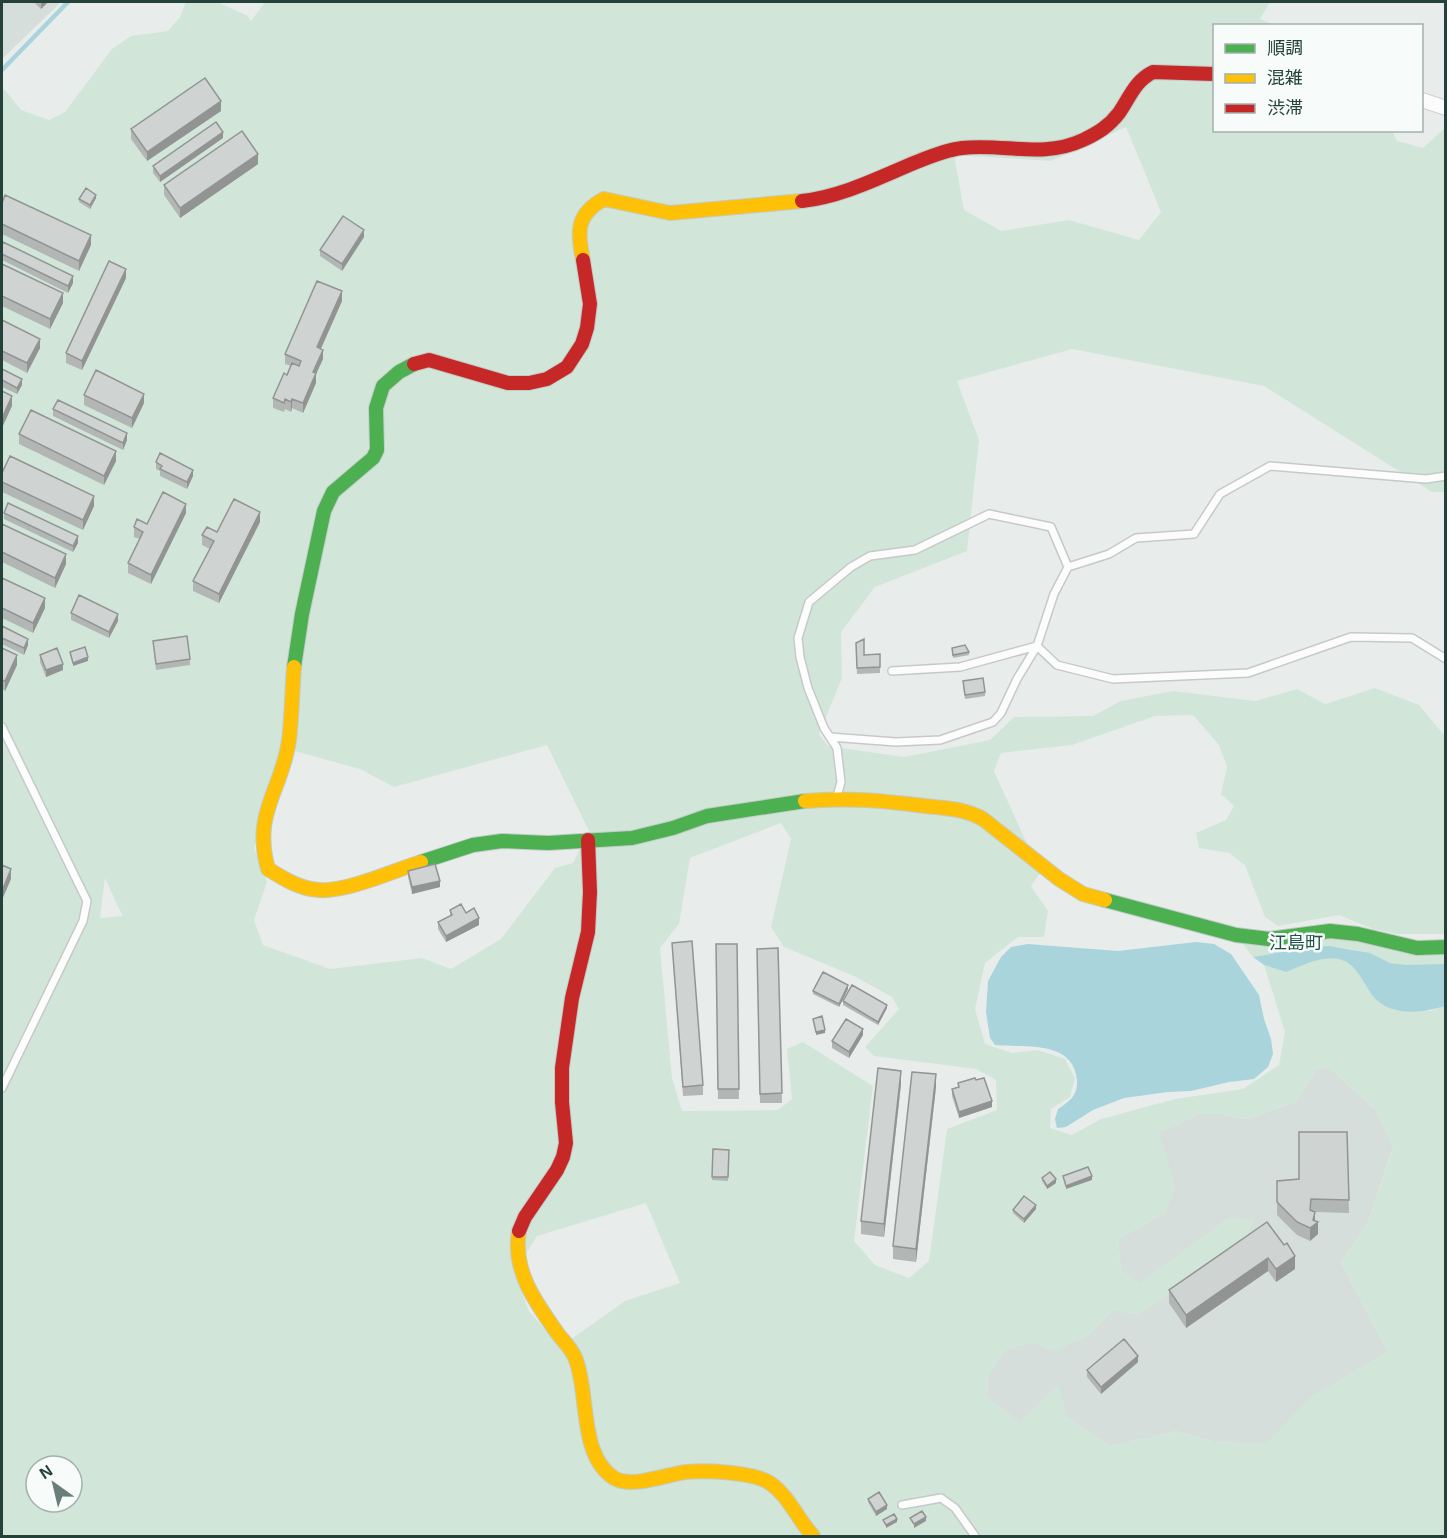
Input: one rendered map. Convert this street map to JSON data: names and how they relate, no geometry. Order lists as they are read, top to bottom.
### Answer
{
  "districts": ["江島町"],
  "legend": ["順調", "混雑", "渋滞"],
  "north": "top left"
}
